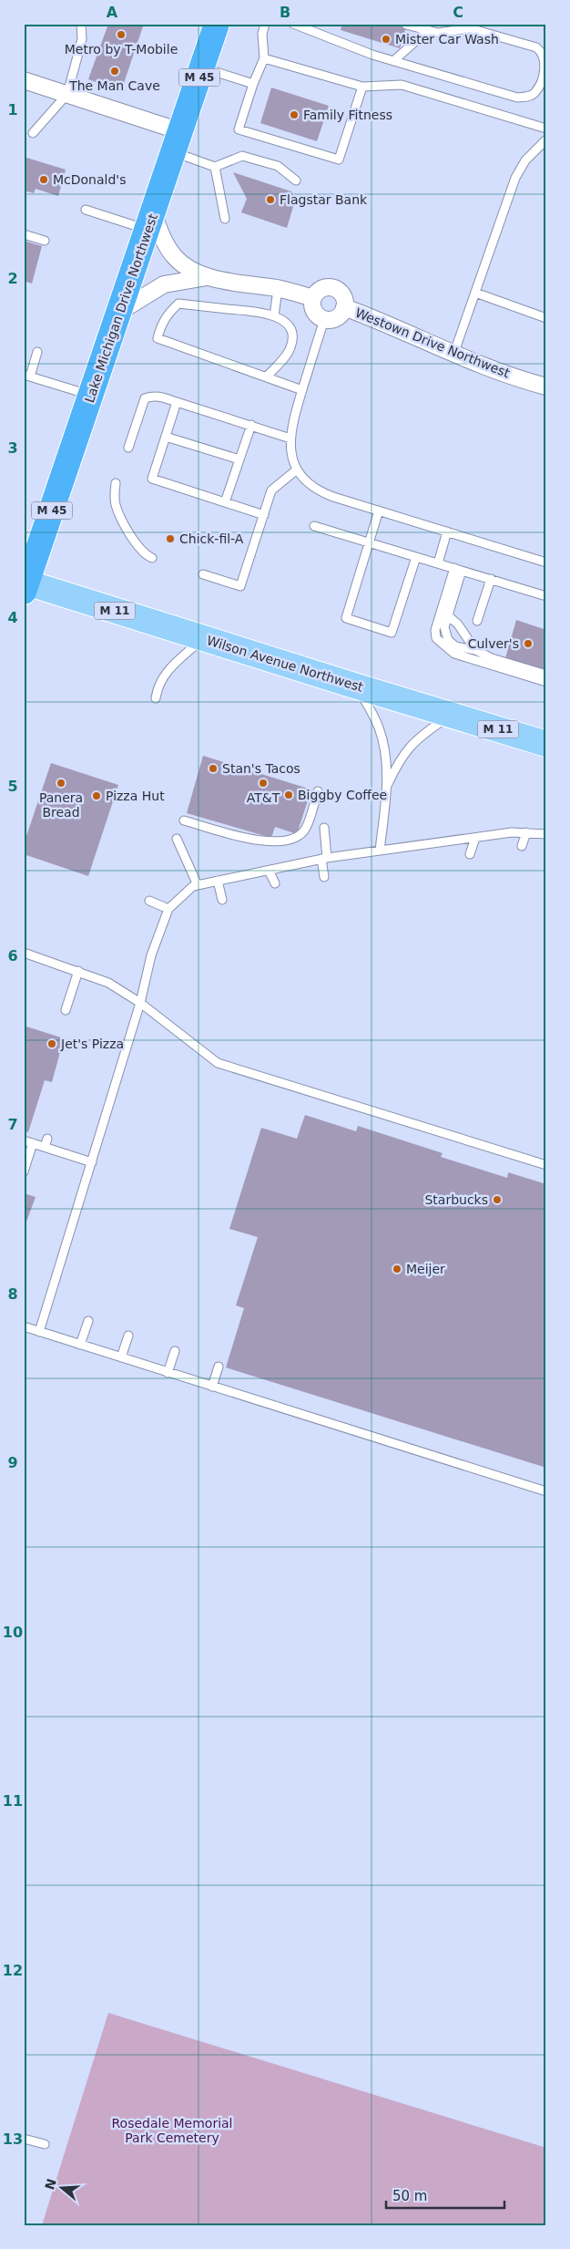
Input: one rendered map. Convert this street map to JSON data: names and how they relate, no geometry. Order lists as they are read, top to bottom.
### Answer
{
  "streets": {
    "highway": ["M 45", "Lake Michigan Drive Northwest"],
    "main road": ["M 11", "Wilson Avenue Northwest"],
    "street": ["Westown Drive Northwest"]
  },
  "crossings": [
    ["Lake Michigan Drive Northwest", "Wilson Avenue Northwest"]
  ],
  "parks": ["Rosedale Memorial Park Cemetery"],
  "places": [
    "Metro by T-Mobile",
    "Mister Car Wash",
    "The Man Cave",
    "Family Fitness",
    "McDonald's",
    "Flagstar Bank",
    "Chick-fil-A",
    "Culver's",
    "Stan's Tacos",
    "Panera Bread",
    "AT&T",
    "Biggby Coffee",
    "Pizza Hut",
    "Jet's Pizza",
    "Starbucks",
    "Meijer"
  ],
  "scale_bar": "50 m",
  "north": "left",
  "grid": {
    "columns": ["A", "B", "C"],
    "rows": [
      "1",
      "2",
      "3",
      "4",
      "5",
      "6",
      "7",
      "8",
      "9",
      "10",
      "11",
      "12",
      "13"
    ]
  }
}
